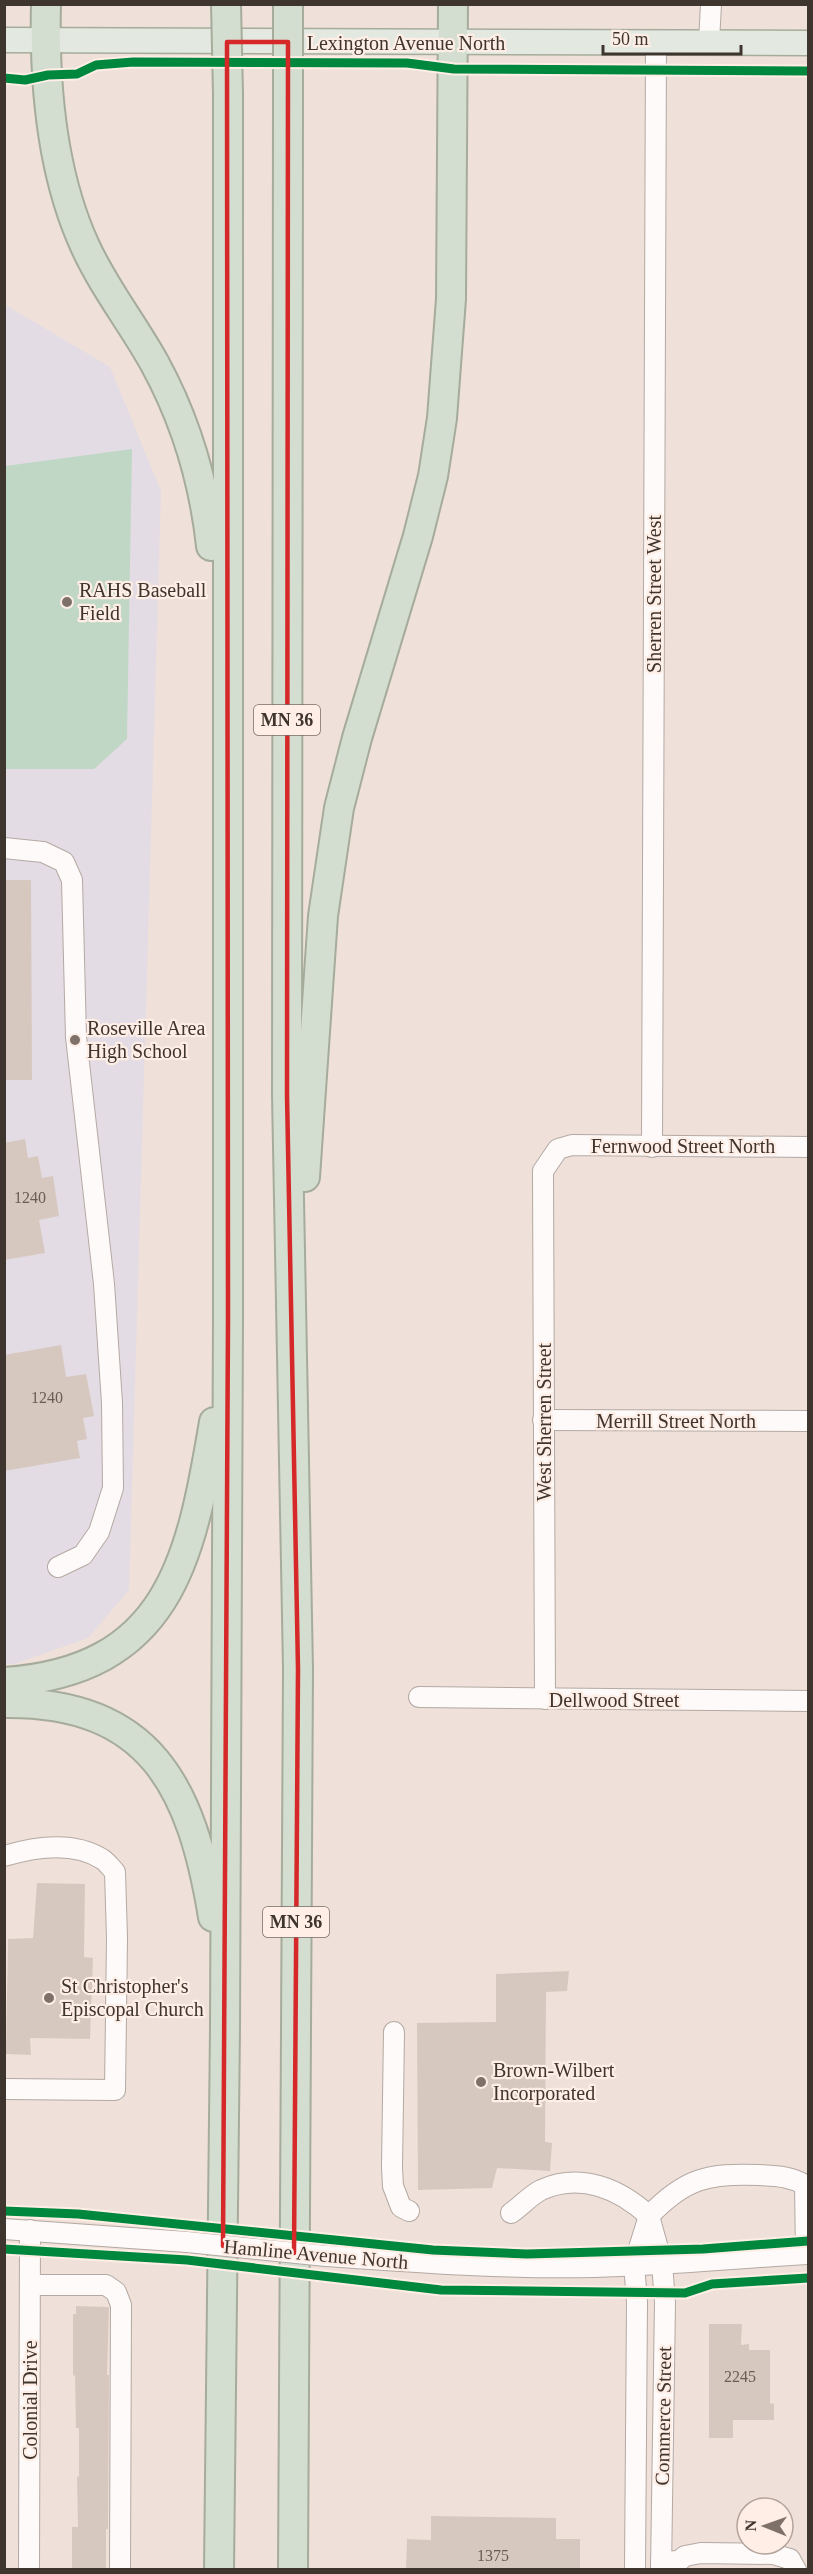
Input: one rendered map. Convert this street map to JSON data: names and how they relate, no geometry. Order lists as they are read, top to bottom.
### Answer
{
  "streets": {
    "highway": ["MN 36"],
    "main road": ["Lexington Avenue North"],
    "street": [
      "Sherren Street West",
      "Fernwood Street North",
      "Merrill Street North",
      "West Sherren Street",
      "Dellwood Street",
      "Hamline Avenue North",
      "Colonial Drive",
      "Commerce Street"
    ]
  },
  "crossings": [
    ["Lexington Avenue North", "Sherren Street West"],
    ["Sherren Street West", "Fernwood Street North"],
    ["Fernwood Street North", "West Sherren Street"],
    ["Merrill Street North", "West Sherren Street"],
    ["West Sherren Street", "Dellwood Street"],
    ["Hamline Avenue North", "Colonial Drive"],
    ["Hamline Avenue North", "Commerce Street"]
  ],
  "places": [
    "RAHS Baseball Field",
    "Roseville Area High School",
    "St Christopher's Episcopal Church",
    "Brown-Wilbert Incorporated"
  ],
  "house_numbers": [
    "1240",
    "1240",
    "2245",
    "1375"
  ],
  "scale_bar": "50 m",
  "north": "left"
}
